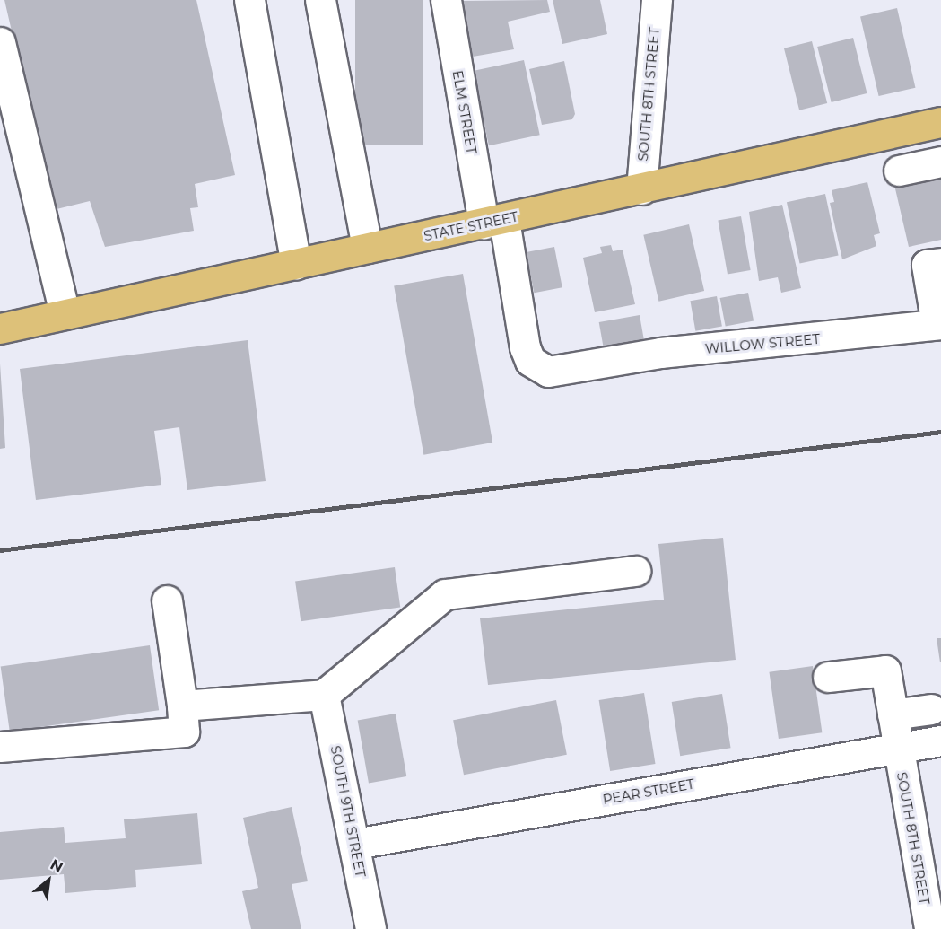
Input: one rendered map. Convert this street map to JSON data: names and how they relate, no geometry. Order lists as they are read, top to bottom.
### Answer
{
  "streets": {
    "main road": ["STATE STREET"],
    "street": [
      "SOUTH 8TH STREET",
      "ELM STREET",
      "WILLOW STREET",
      "PEAR STREET",
      "SOUTH 9TH STREET"
    ]
  },
  "crossings": [
    ["SOUTH 8TH STREET", "STATE STREET"],
    ["SOUTH 8TH STREET", "PEAR STREET"],
    ["ELM STREET", "STATE STREET"],
    ["ELM STREET", "WILLOW STREET"],
    ["PEAR STREET", "SOUTH 9TH STREET"]
  ],
  "north": "top right"
}
